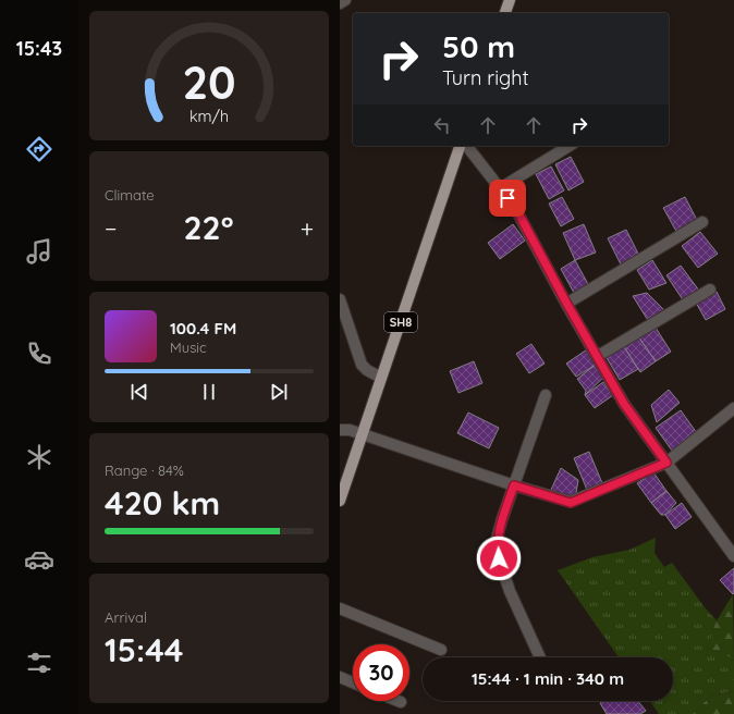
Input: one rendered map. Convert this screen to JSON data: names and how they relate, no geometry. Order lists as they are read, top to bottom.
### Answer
{
  "streets": {
    "main road": ["SH8"]
  },
  "page": {
    "tabs": "15:43",
    "turn": ["50 m", "Turn right"],
    "tile": [
      "Climate",
      ["Range · 84%", "420 km"],
      ["Arrival", "15:44"]
    ],
    "heat": ["−", "22°", "+"],
    "song": ["100.4 FM", "Music"],
    "limit": "30",
    "trip": "15:44 · 1 min · 340 m",
    "gauge": ["20", "km/h"]
  }
}
